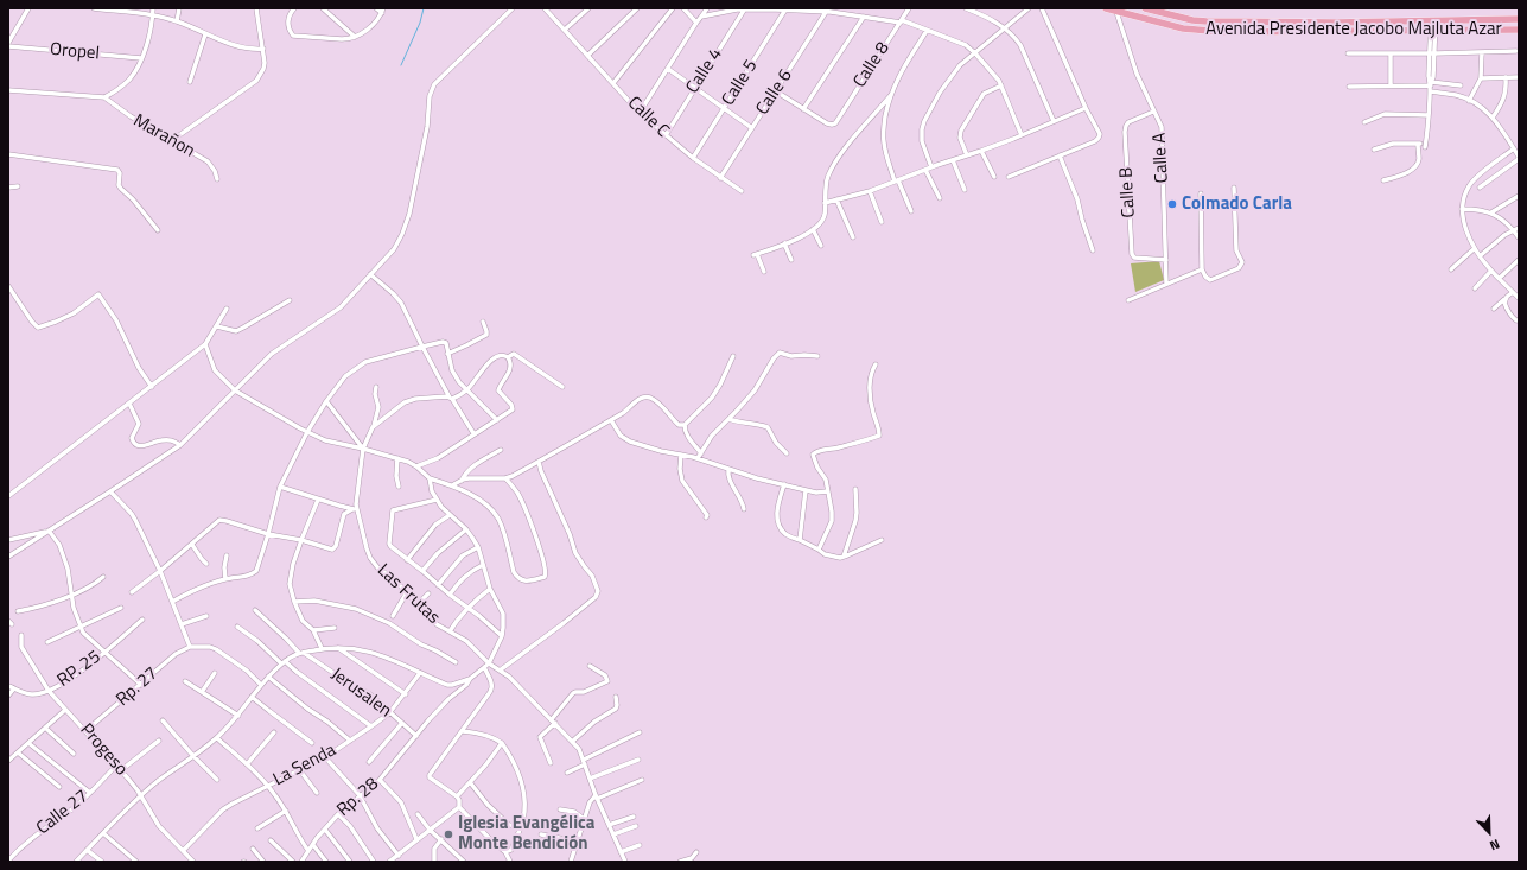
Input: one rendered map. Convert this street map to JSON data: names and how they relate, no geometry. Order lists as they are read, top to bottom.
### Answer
{
  "streets": {
    "main road": ["Avenida Presidente Jacobo Majluta Azar"],
    "street": [
      "Oropel",
      "Calle 8",
      "Calle 4",
      "Calle 5",
      "Calle 6",
      "Calle C",
      "Marañon",
      "Calle A",
      "Calle B",
      "Las Frutas",
      "RP. 25",
      "Rp. 27",
      "Jerusalen",
      "Progeso",
      "La Senda",
      "Rp. 28",
      "Calle 27"
    ]
  },
  "crossings": [
    ["Avenida Presidente Jacobo Majluta Azar", "Calle A"],
    ["Calle 4", "Calle C"],
    ["Calle 5", "Calle C"],
    ["Calle 6", "Calle C"],
    ["Calle A", "Calle B"],
    ["Las Frutas", "Rp. 28"],
    ["RP. 25", "Progeso"],
    ["Rp. 27", "Progeso"],
    ["Jerusalen", "La Senda"],
    ["Jerusalen", "Rp. 28"],
    ["Progeso", "La Senda"],
    ["Progeso", "Calle 27"]
  ],
  "places": ["Colmado Carla", "Iglesia Evangélica Monte Bendición"],
  "north": "bottom right"
}
